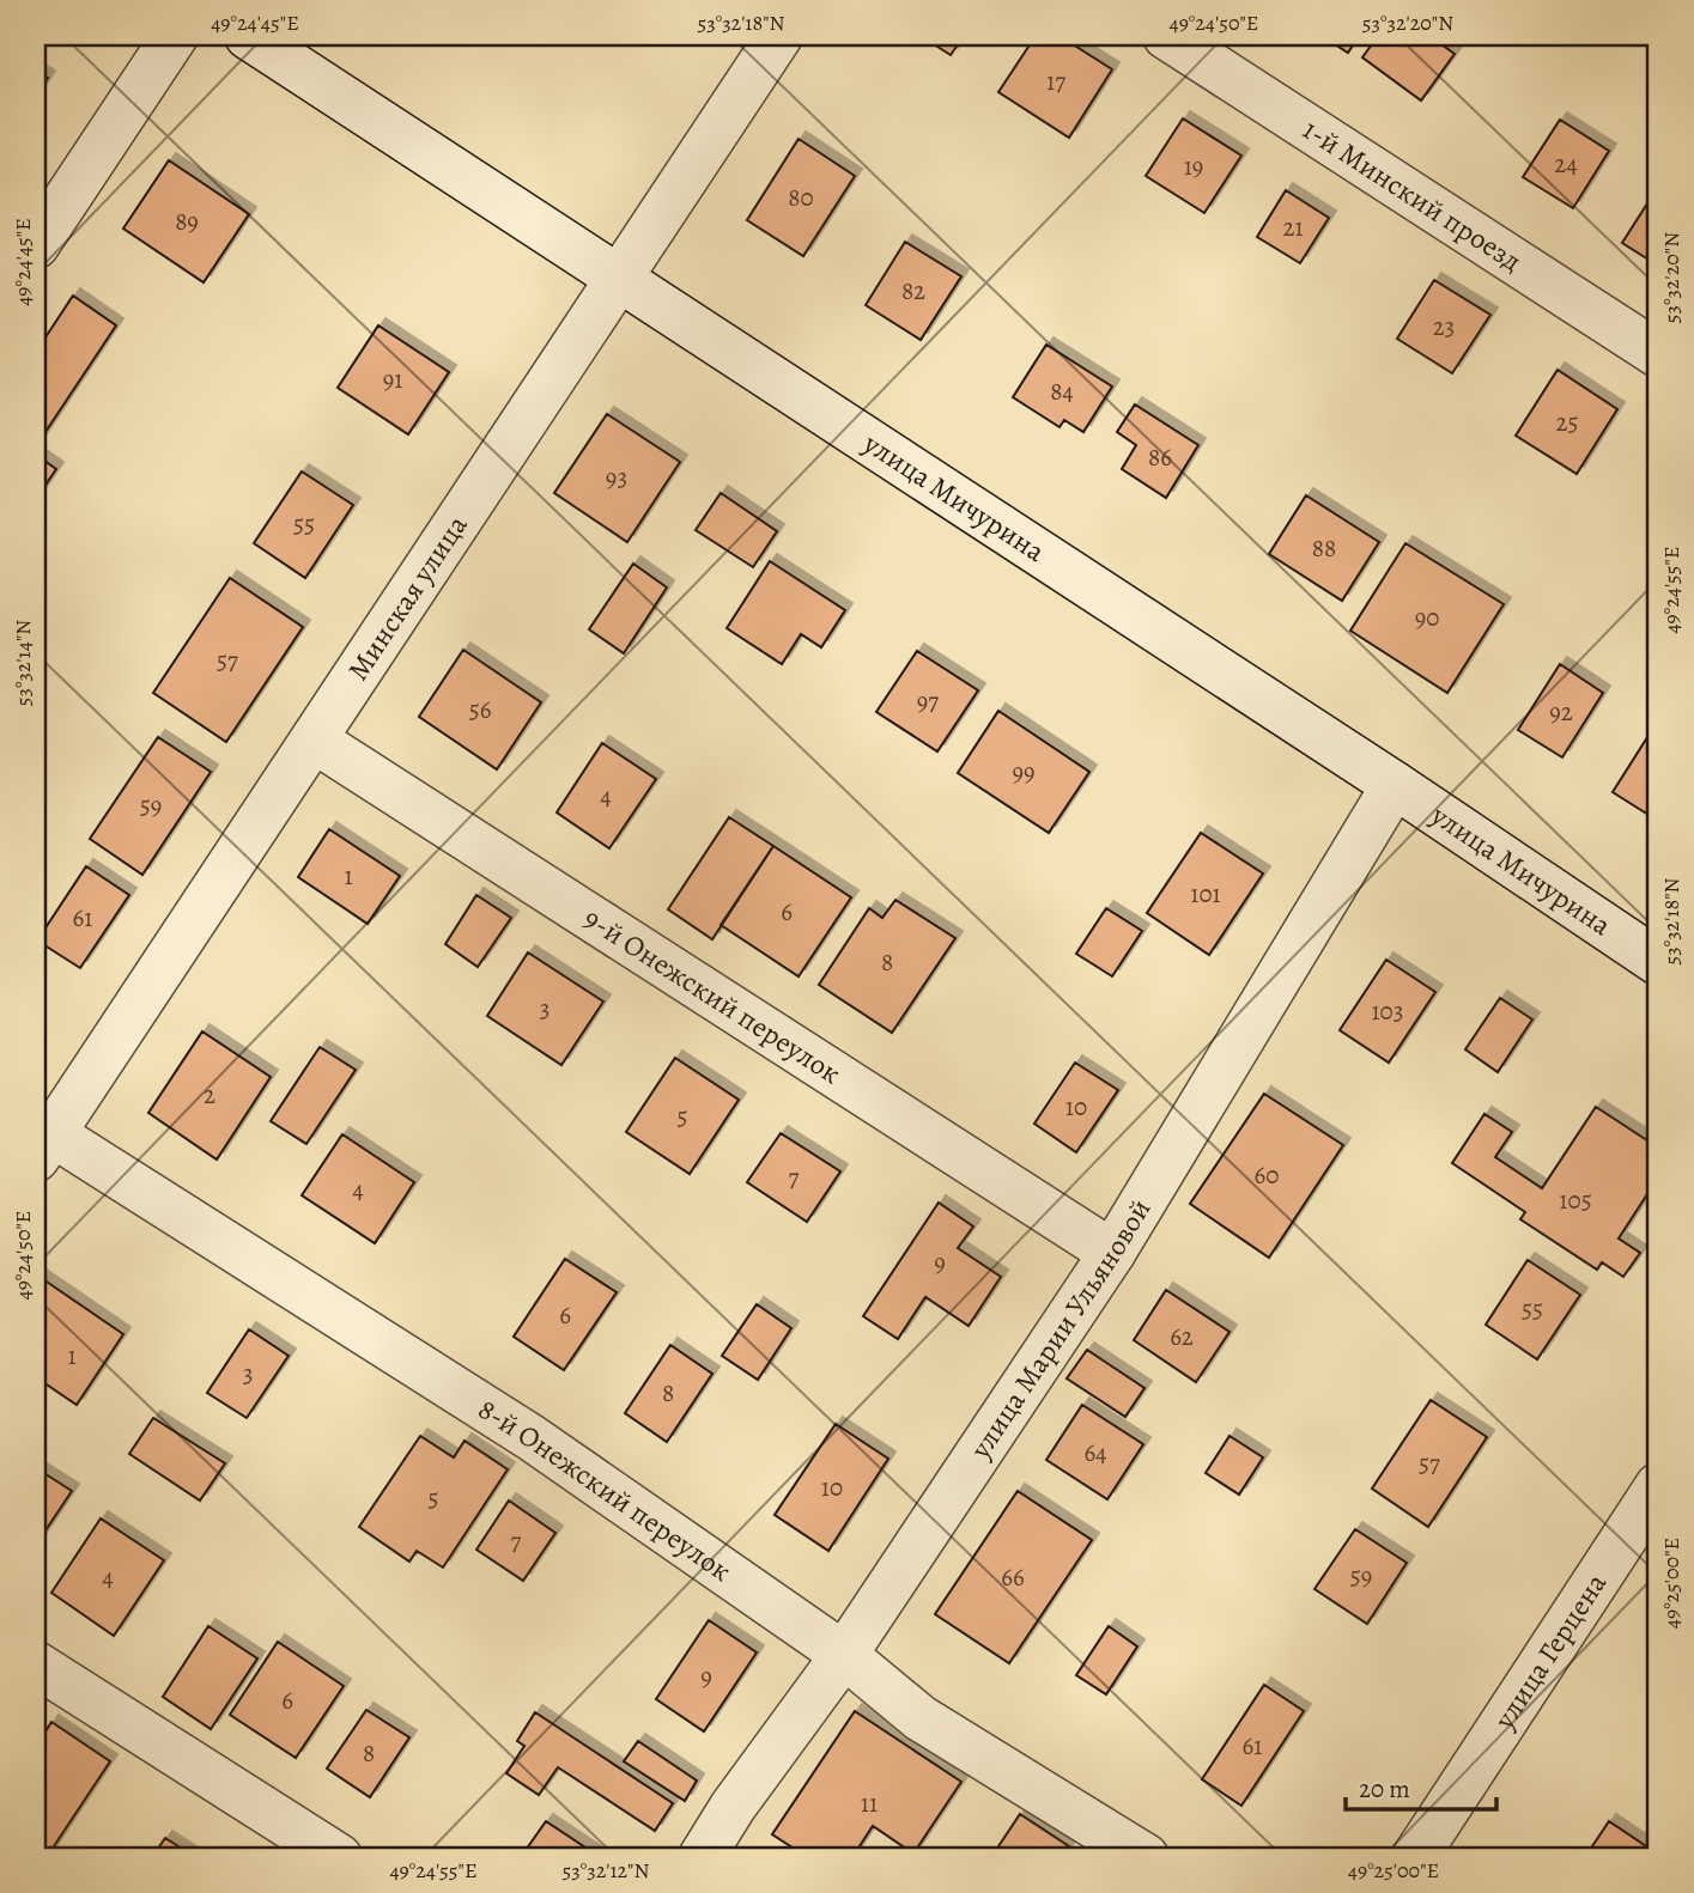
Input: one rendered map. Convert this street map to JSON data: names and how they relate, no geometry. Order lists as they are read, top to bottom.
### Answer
{
  "streets": {
    "street": [
      "1-й Минский проезд",
      "улица Мичурина",
      "Минская улица",
      "9-й Онежский переулок",
      "улица Марии Ульяновой",
      "8-й Онежский переулок",
      "улица Герцена"
    ]
  },
  "crossings": [
    ["улица Мичурина", "Минская улица"],
    ["улица Мичурина", "улица Марии Ульяновой"],
    ["Минская улица", "9-й Онежский переулок"],
    ["Минская улица", "8-й Онежский переулок"],
    ["9-й Онежский переулок", "улица Марии Ульяновой"],
    ["улица Марии Ульяновой", "8-й Онежский переулок"]
  ],
  "house_numbers": [
    "17",
    "24",
    "19",
    "80",
    "89",
    "21",
    "82",
    "23",
    "91",
    "84",
    "25",
    "86",
    "93",
    "55",
    "88",
    "90",
    "57",
    "97",
    "56",
    "92",
    "99",
    "4",
    "59",
    "1",
    "101",
    "6",
    "61",
    "8",
    "3",
    "103",
    "2",
    "10",
    "5",
    "60",
    "7",
    "4",
    "105",
    "9",
    "55",
    "6",
    "62",
    "1",
    "3",
    "8",
    "64",
    "57",
    "10",
    "5",
    "7",
    "59",
    "4",
    "66",
    "9",
    "6",
    "61",
    "8",
    "11"
  ],
  "scale_bar": "20 m",
  "coordinates": [
    "49°24'45\"E",
    "53°32'18\"N",
    "49°24'50\"E",
    "53°32'20\"N",
    "49°24'55\"E",
    "53°32'14\"N",
    "49°25'00\"E",
    "53°32'12\"N"
  ]
}
